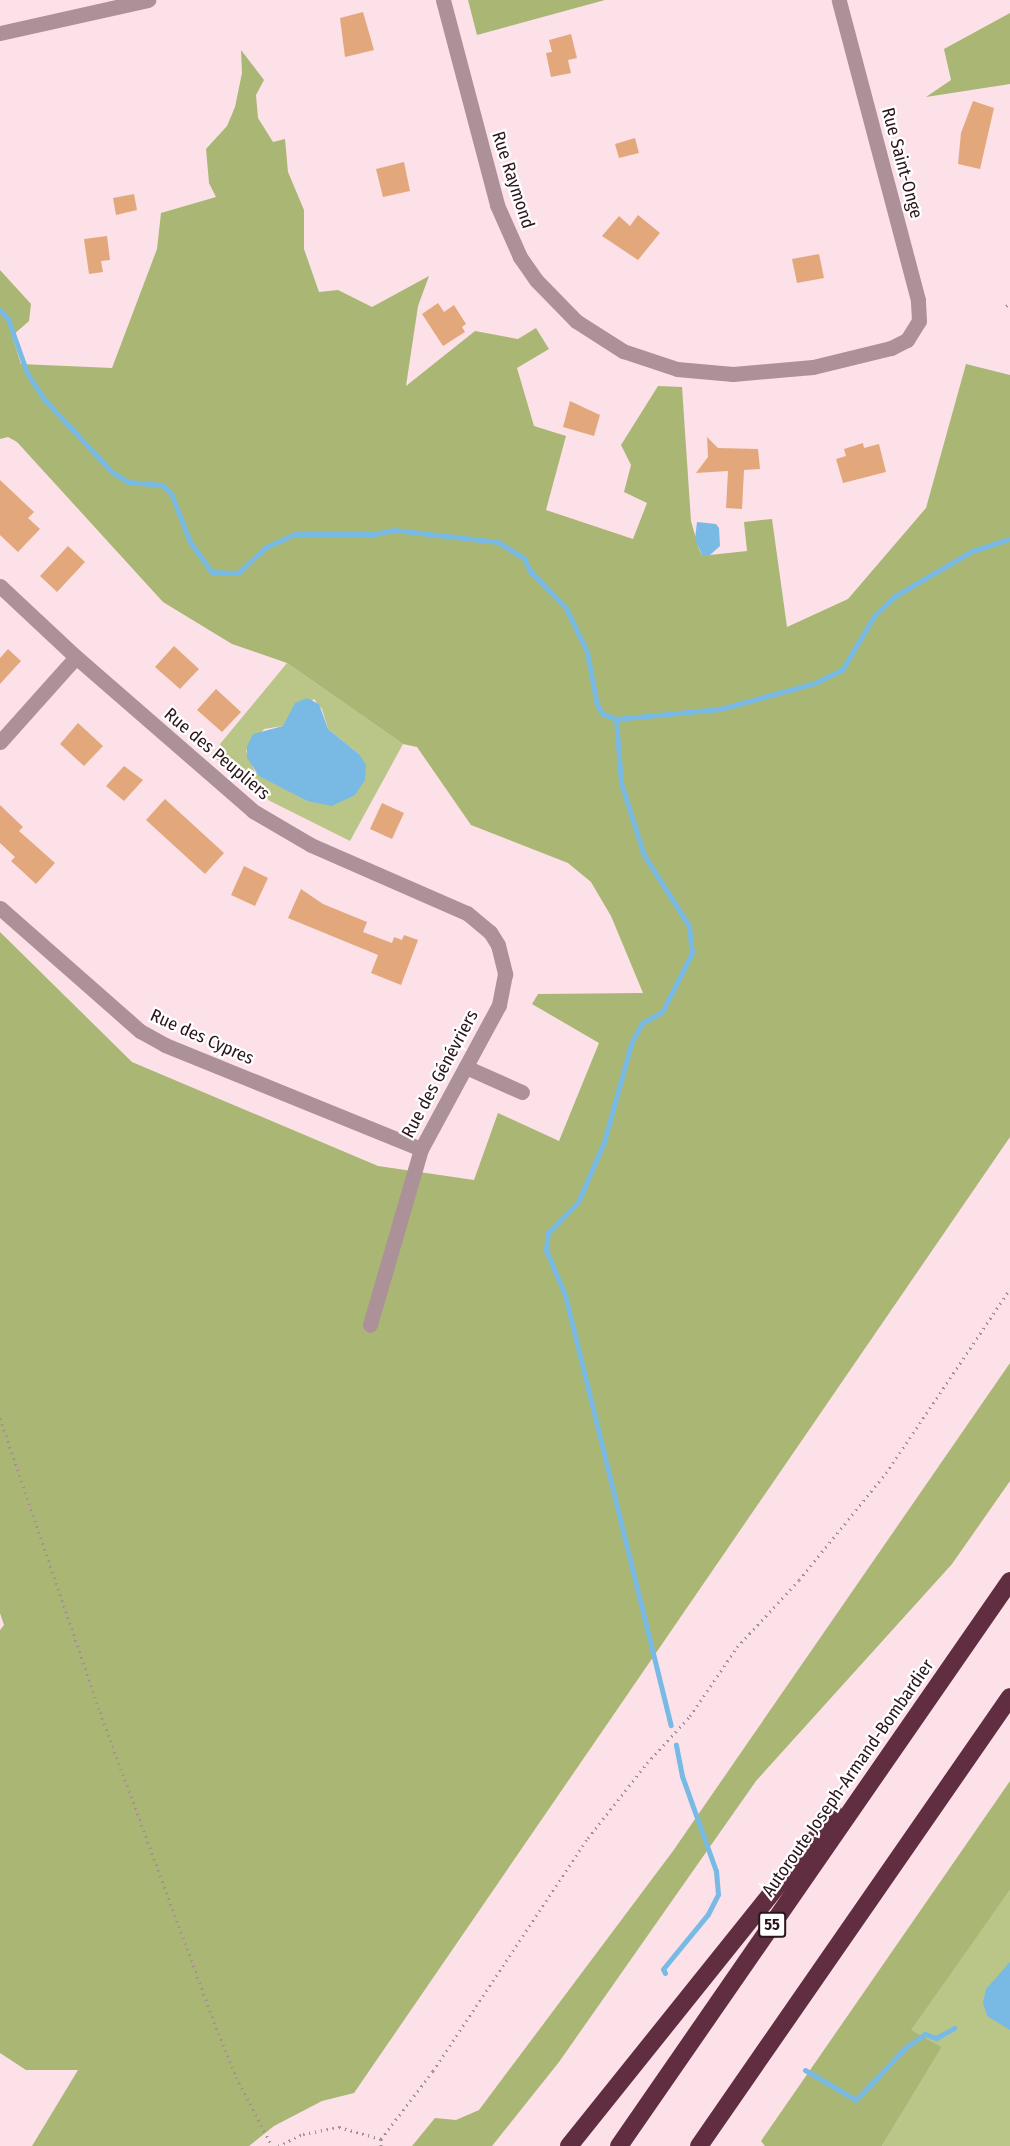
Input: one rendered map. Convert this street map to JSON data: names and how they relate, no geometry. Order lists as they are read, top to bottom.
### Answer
{
  "streets": {
    "highway": ["Autoroute Joseph-Armand-Bombardier", "55"],
    "street": [
      "Rue Saint-Onge",
      "Rue Raymond",
      "Rue des Peupliers",
      "Rue des Cypres",
      "Rue des Génévriers"
    ]
  },
  "crossings": [
    ["Rue Saint-Onge", "Rue Raymond"],
    ["Rue des Peupliers", "Rue des Génévriers"],
    ["Rue des Cypres", "Rue des Génévriers"]
  ]
}
